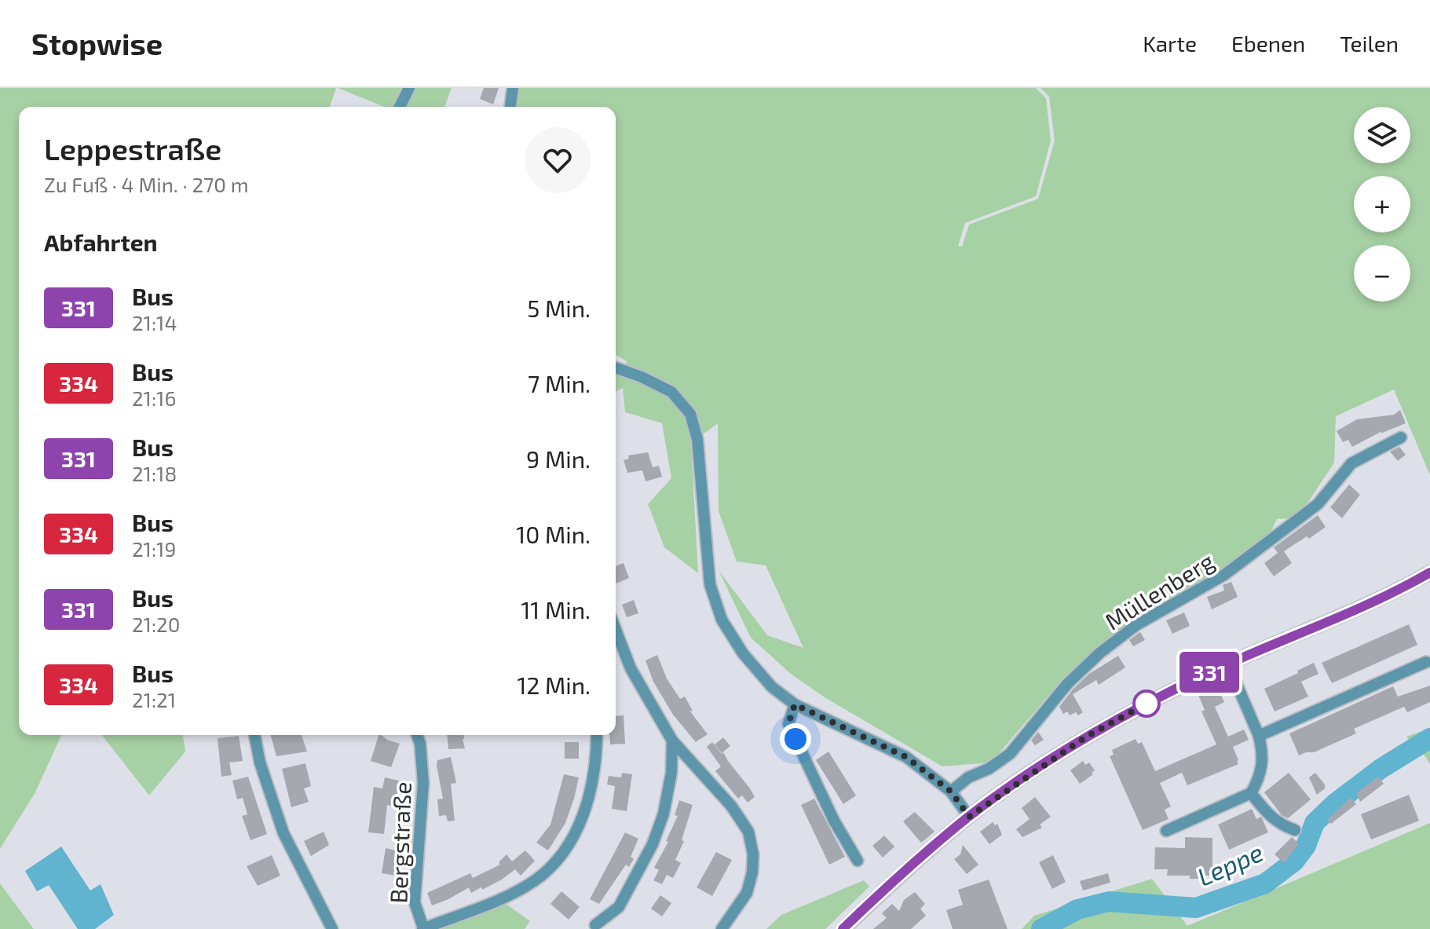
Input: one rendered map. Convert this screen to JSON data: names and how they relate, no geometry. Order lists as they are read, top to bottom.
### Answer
{
  "streets": {
    "street": ["Müllenberg", "Bergstraße"]
  },
  "water": ["Leppe"],
  "lines": ["bus line 331"],
  "page": {
    "header": "Stopwise",
    "nav": ["Karte", "Ebenen", "Teilen"],
    "on_map": "331",
    "map_buttons": ["+", "−"],
    "heading": [
      ["Leppestraße", "Zu Fuß · 4 Min. · 270 m"],
      "Abfahrten"
    ],
    "list": [
      {
        "mark": "331",
        "name": "Bus",
        "note": "21:14",
        "value": "5 Min."
      },
      {
        "mark": "334",
        "name": "Bus",
        "note": "21:16",
        "value": "7 Min."
      },
      {
        "mark": "331",
        "name": "Bus",
        "note": "21:18",
        "value": "9 Min."
      },
      {
        "mark": "334",
        "name": "Bus",
        "note": "21:19",
        "value": "10 Min."
      },
      {
        "mark": "331",
        "name": "Bus",
        "note": "21:20",
        "value": "11 Min."
      },
      {
        "mark": "334",
        "name": "Bus",
        "note": "21:21",
        "value": "12 Min."
      }
    ]
  }
}
